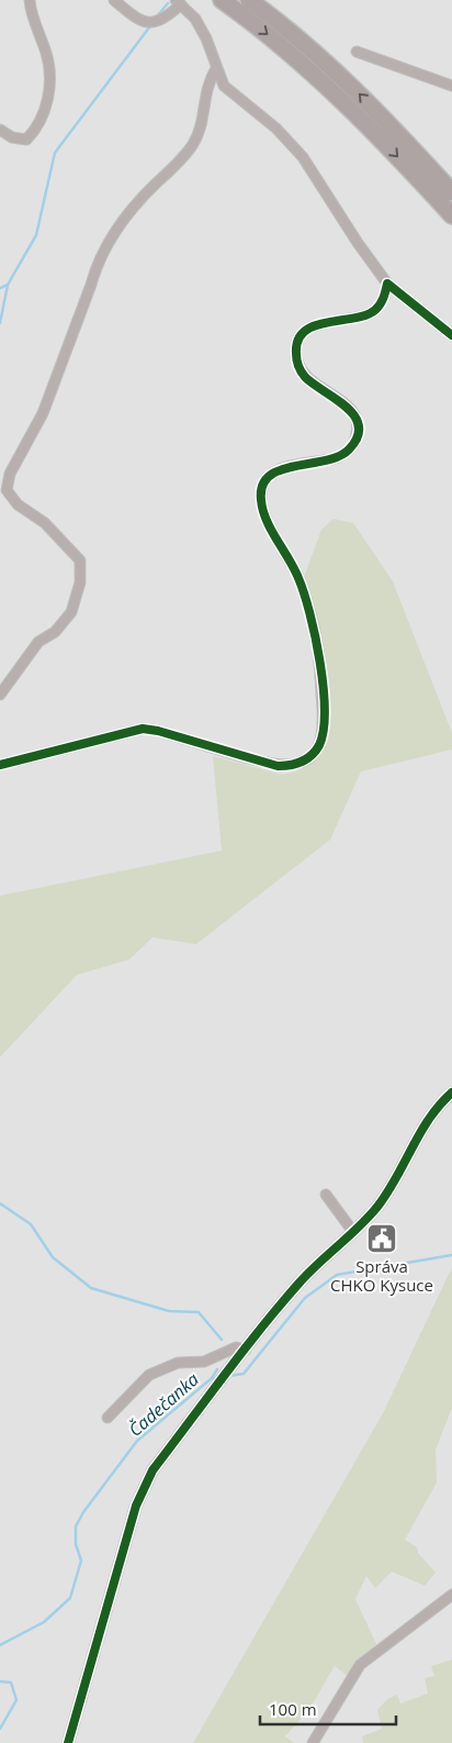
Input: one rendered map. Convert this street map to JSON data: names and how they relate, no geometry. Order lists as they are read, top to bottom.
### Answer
{
  "water": ["Čadečanka"],
  "places": {
    "public building": ["Správa CHKO Kysuce"]
  },
  "scale_bar": "100 m"
}
